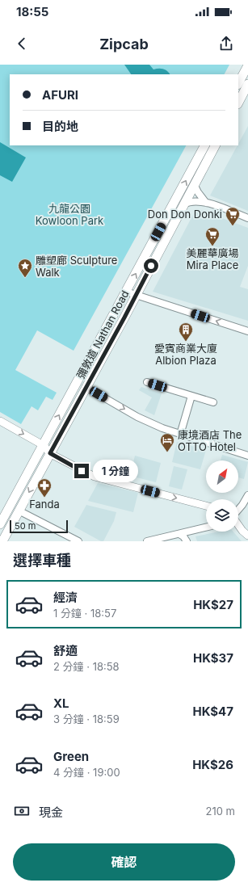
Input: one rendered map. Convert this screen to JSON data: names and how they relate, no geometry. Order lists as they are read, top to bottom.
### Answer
{
  "streets": {
    "main road": ["彌敦道 Nathan Road"]
  },
  "parks": ["九龍公園 Kowloon Park"],
  "places": {
    "supermarket": ["Don Don Donki", "美麗華廣場 Mira Place"],
    "place": ["雕塑廊 Sculpture Walk"],
    "building": ["愛賓商業大廈 Albion Plaza"],
    "hotel": ["康境酒店 The OTTO Hotel"],
    "pharmacy": ["Fanda"]
  },
  "scale_bar": "50 m",
  "north": "top right",
  "page": {
    "status": "18:55",
    "header": "Zipcab",
    "banner": ["AFURI", "目的地"],
    "bubble": "1 分鐘",
    "scale": "50 m",
    "heading": "選擇車種",
    "list": [
      {
        "name": "經濟",
        "note": "1 分鐘 · 18:57",
        "value": "HK$27"
      },
      {
        "name": "舒適",
        "note": "2 分鐘 · 18:58",
        "value": "HK$37"
      },
      {
        "name": "XL",
        "note": "3 分鐘 · 18:59",
        "value": "HK$47"
      },
      {
        "name": "Green",
        "note": "4 分鐘 · 19:00",
        "value": "HK$26"
      }
    ],
    "pay": ["現金", "210 m"],
    "buttons": "確認"
  }
}
